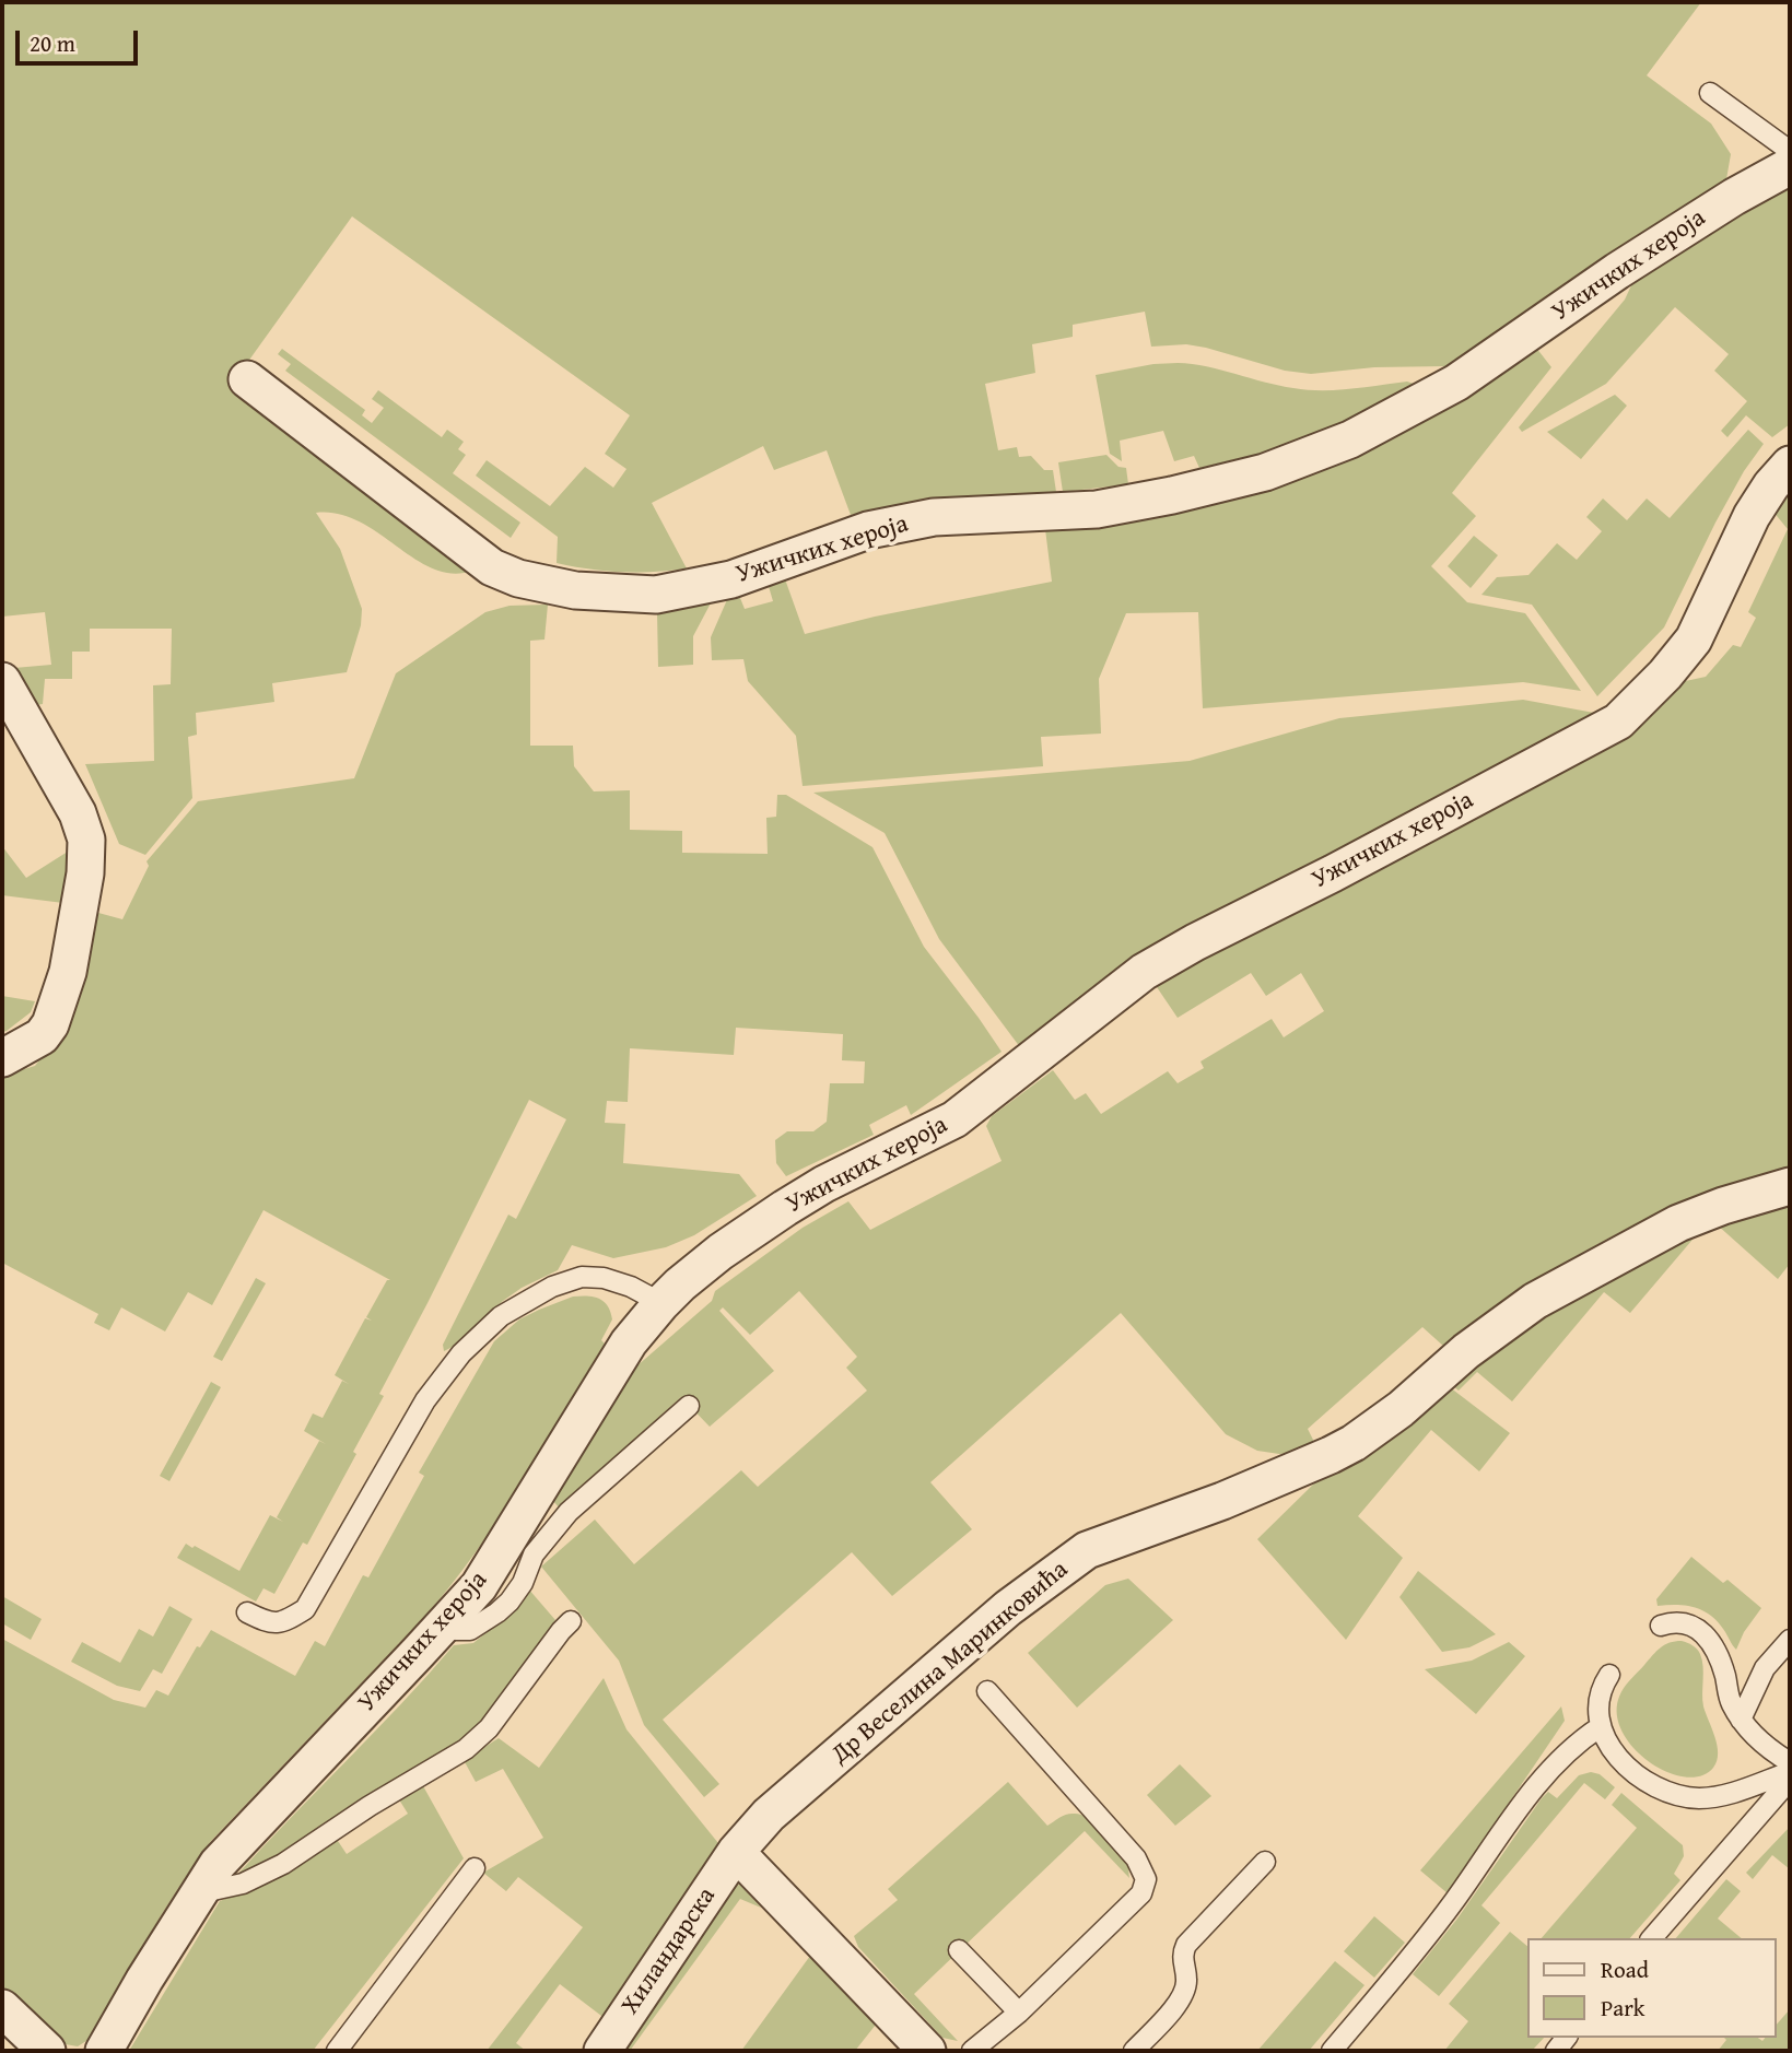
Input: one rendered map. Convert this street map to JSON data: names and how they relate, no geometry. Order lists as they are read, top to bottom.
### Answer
{
  "streets": {
    "street": ["Ужичких хероја", "Др Веселина Маринковића", "Хиландарска"]
  },
  "crossings": [
    ["Др Веселина Маринковића", "Хиландарска"]
  ],
  "legend": ["Road", "Park"],
  "scale_bar": "20 m"
}
